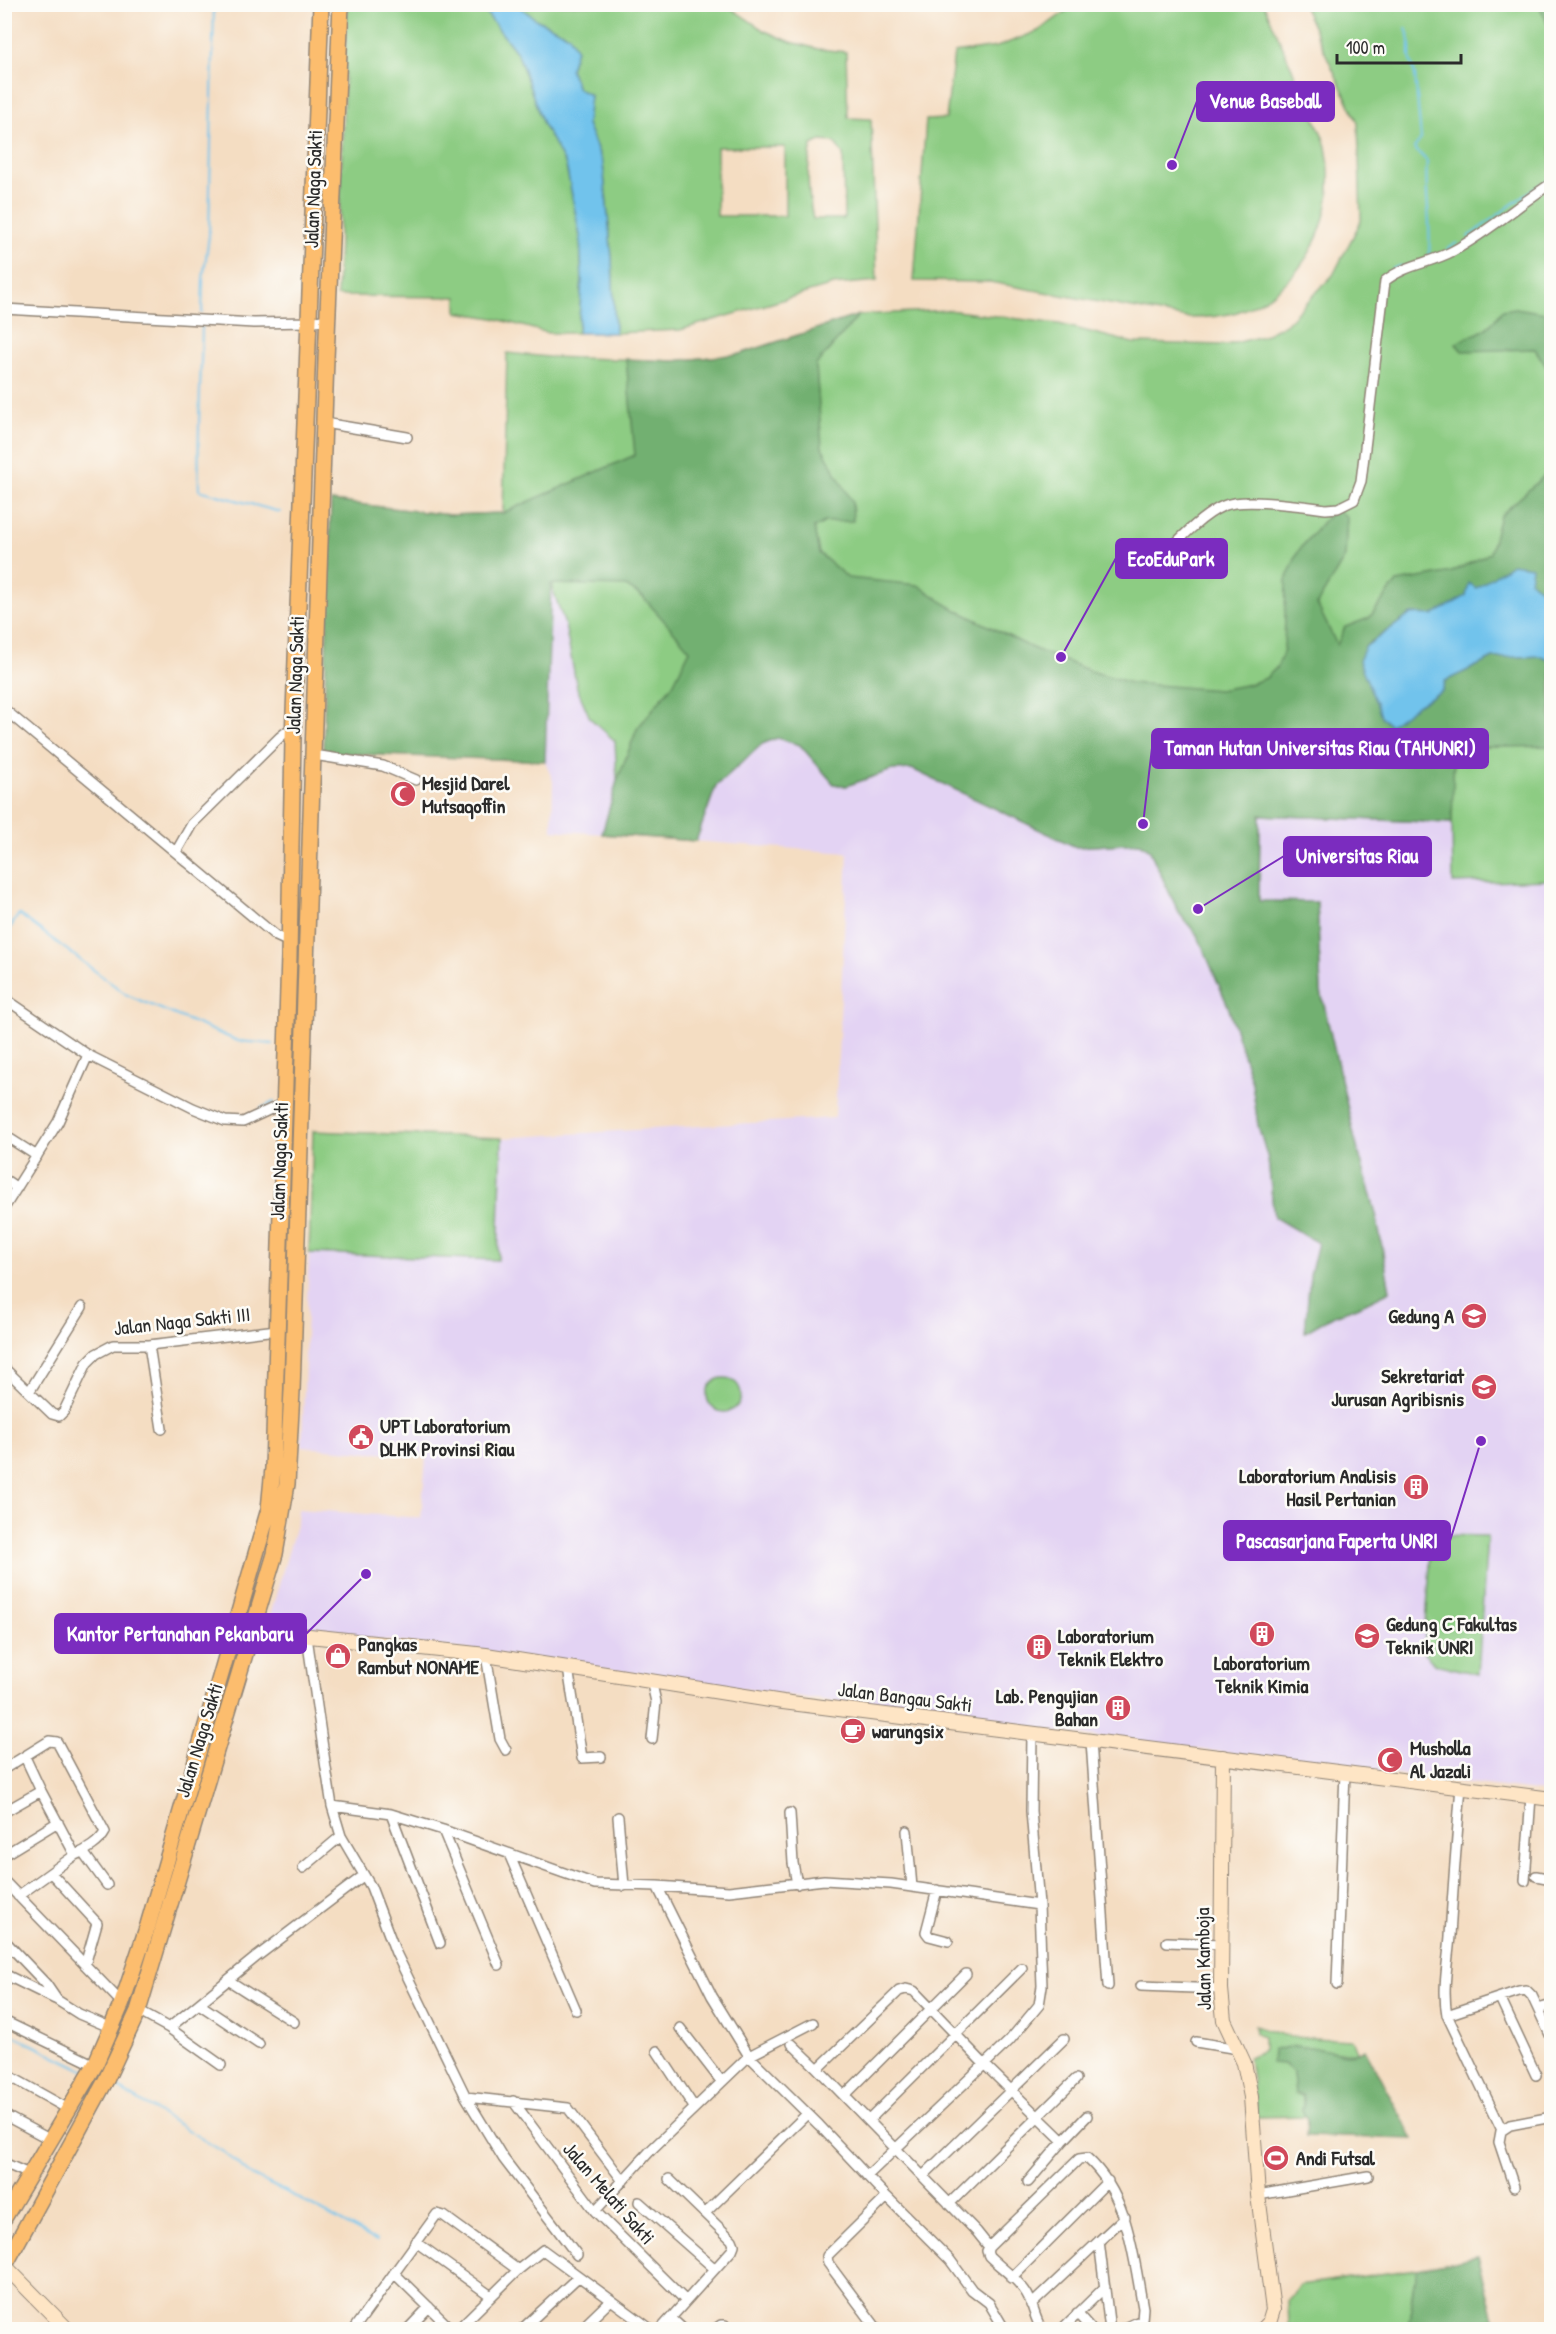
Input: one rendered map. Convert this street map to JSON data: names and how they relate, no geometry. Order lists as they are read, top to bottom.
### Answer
{
  "streets": {
    "main road": ["Jalan Naga Sakti"],
    "street": [
      "Jalan Naga Sakti III",
      "Jalan Bangau Sakti",
      "Jalan Kamboja",
      "Jalan Melati Sakti"
    ]
  },
  "crossings": [
    ["Jalan Naga Sakti", "Jalan Naga Sakti III"],
    ["Jalan Naga Sakti", "Jalan Bangau Sakti"],
    ["Jalan Bangau Sakti", "Jalan Kamboja"]
  ],
  "places": {
    "other": [
      "Venue Baseball",
      "EcoEduPark",
      "Taman Hutan Universitas Riau (TAHUNRI)",
      "Universitas Riau",
      "Pascasarjana Faperta UNRI",
      "Kantor Pertanahan Pekanbaru"
    ],
    "mosque": ["Mesjid Darel Mutsaqoffin", "Musholla Al Jazali"],
    "school or university": ["Gedung A", "Sekretariat Jurusan Agribisnis", "Gedung C Fakultas Teknik UNRI"],
    "public building": ["UPT Laboratorium DLHK Provinsi Riau"],
    "building": [
      "Laboratorium Analisis Hasil Pertanian",
      "Laboratorium Teknik Kimia",
      "Laboratorium Teknik Elektro",
      "Lab. Pengujian Bahan"
    ],
    "shop": ["Pangkas Rambut NONAME"],
    "cafe": ["warungsix"],
    "sports": ["Andi Futsal"]
  },
  "scale_bar": "100 m"
}
